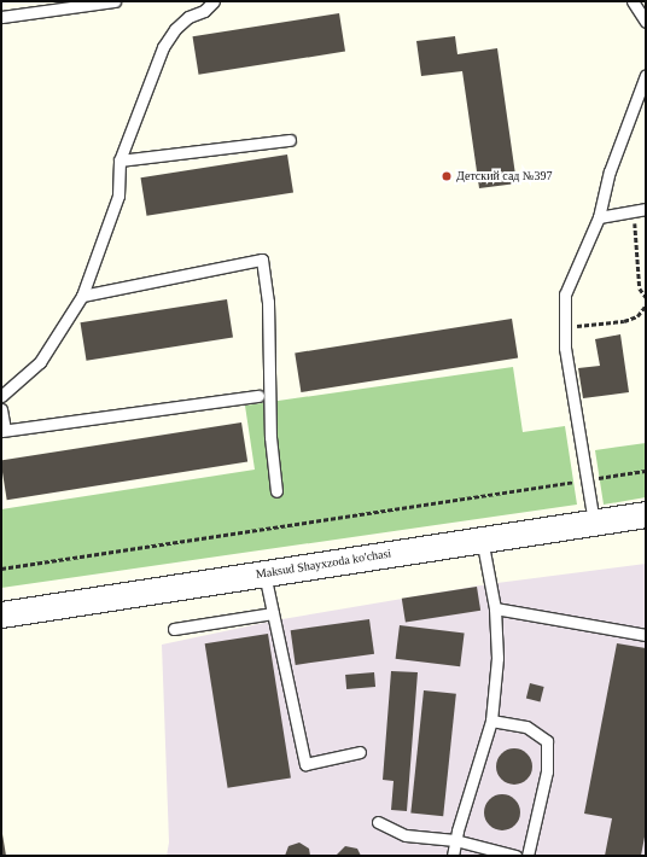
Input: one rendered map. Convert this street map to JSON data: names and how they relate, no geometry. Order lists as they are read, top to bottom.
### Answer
{
  "streets": {
    "street": ["Maksud Shayxzoda ko'chasi"]
  },
  "places": ["Детский сад №397"]
}
